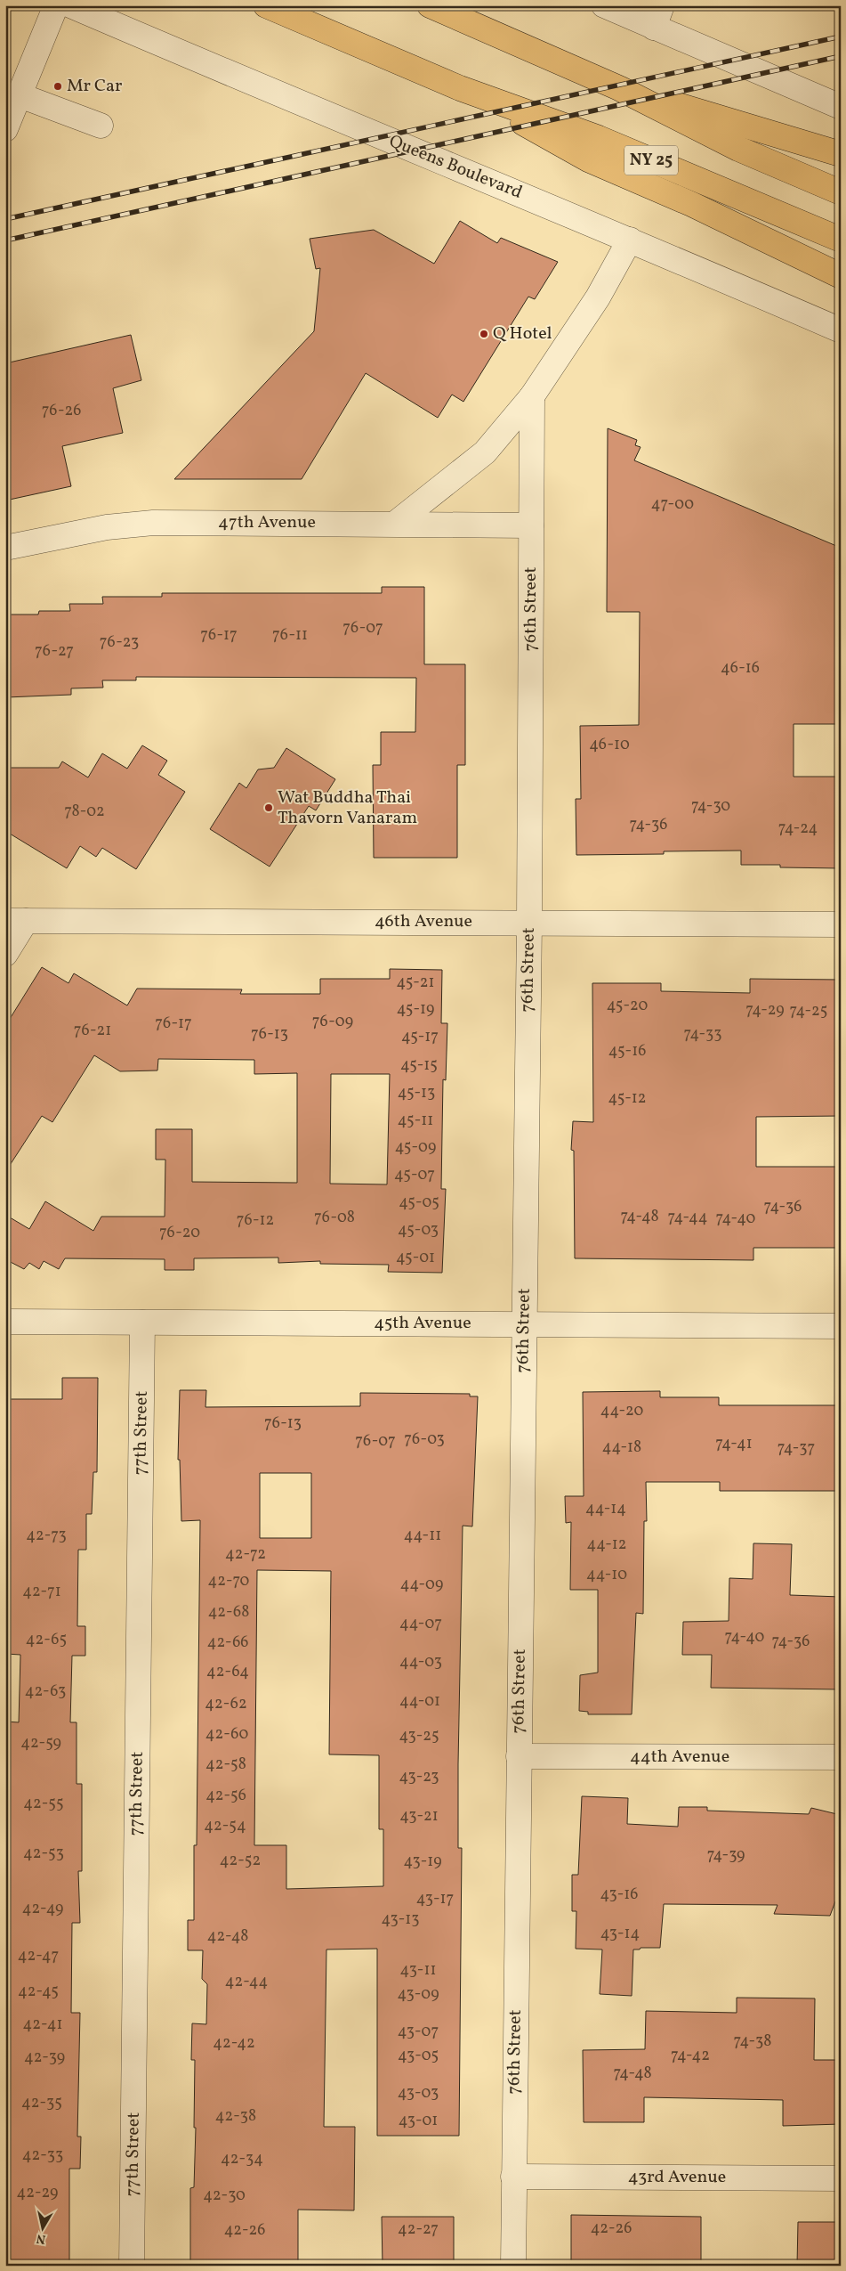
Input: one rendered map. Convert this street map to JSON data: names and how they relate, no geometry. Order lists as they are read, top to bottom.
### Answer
{
  "streets": {
    "main road": ["NY 25"],
    "street": [
      "Queens Boulevard",
      "47th Avenue",
      "76th Street",
      "46th Avenue",
      "45th Avenue",
      "77th Street",
      "44th Avenue",
      "43rd Avenue"
    ]
  },
  "crossings": [
    ["47th Avenue", "76th Street"],
    ["76th Street", "46th Avenue"],
    ["76th Street", "45th Avenue"],
    ["76th Street", "44th Avenue"],
    ["76th Street", "43rd Avenue"],
    ["45th Avenue", "77th Street"]
  ],
  "places": ["Mr Car", "Q Hotel", "Wat Buddha Thai Thavorn Vanaram"],
  "house_numbers": [
    "76-26",
    "47-00",
    "76-07",
    "76-17",
    "76-11",
    "76-23",
    "76-27",
    "46-16",
    "46-10",
    "74-30",
    "78-02",
    "74-36",
    "74-24",
    "45-21",
    "45-20",
    "45-19",
    "74-29",
    "74-25",
    "76-09",
    "76-17",
    "76-21",
    "76-13",
    "74-33",
    "45-17",
    "45-16",
    "45-15",
    "45-13",
    "45-12",
    "45-11",
    "45-09",
    "45-07",
    "45-05",
    "74-36",
    "74-48",
    "76-08",
    "74-44",
    "74-40",
    "76-12",
    "45-03",
    "76-20",
    "45-01",
    "44-20",
    "76-13",
    "76-03",
    "76-07",
    "74-41",
    "44-18",
    "74-37",
    "44-14",
    "42-73",
    "44-11",
    "44-12",
    "42-72",
    "44-10",
    "42-70",
    "44-09",
    "42-71",
    "42-68",
    "44-07",
    "74-40",
    "42-65",
    "74-36",
    "42-66",
    "44-03",
    "42-64",
    "42-63",
    "44-01",
    "42-62",
    "42-60",
    "43-25",
    "42-59",
    "42-58",
    "43-23",
    "42-56",
    "42-55",
    "43-21",
    "42-54",
    "42-53",
    "74-39",
    "42-52",
    "43-19",
    "43-16",
    "43-17",
    "42-49",
    "43-13",
    "43-14",
    "42-48",
    "42-47",
    "43-11",
    "42-44",
    "42-45",
    "43-09",
    "42-41",
    "43-07",
    "74-38",
    "42-42",
    "43-05",
    "74-42",
    "42-39",
    "74-48",
    "43-03",
    "42-35",
    "42-38",
    "43-01",
    "42-33",
    "42-34",
    "42-29",
    "42-30",
    "42-26",
    "42-27",
    "42-26"
  ],
  "north": "bottom"
}
